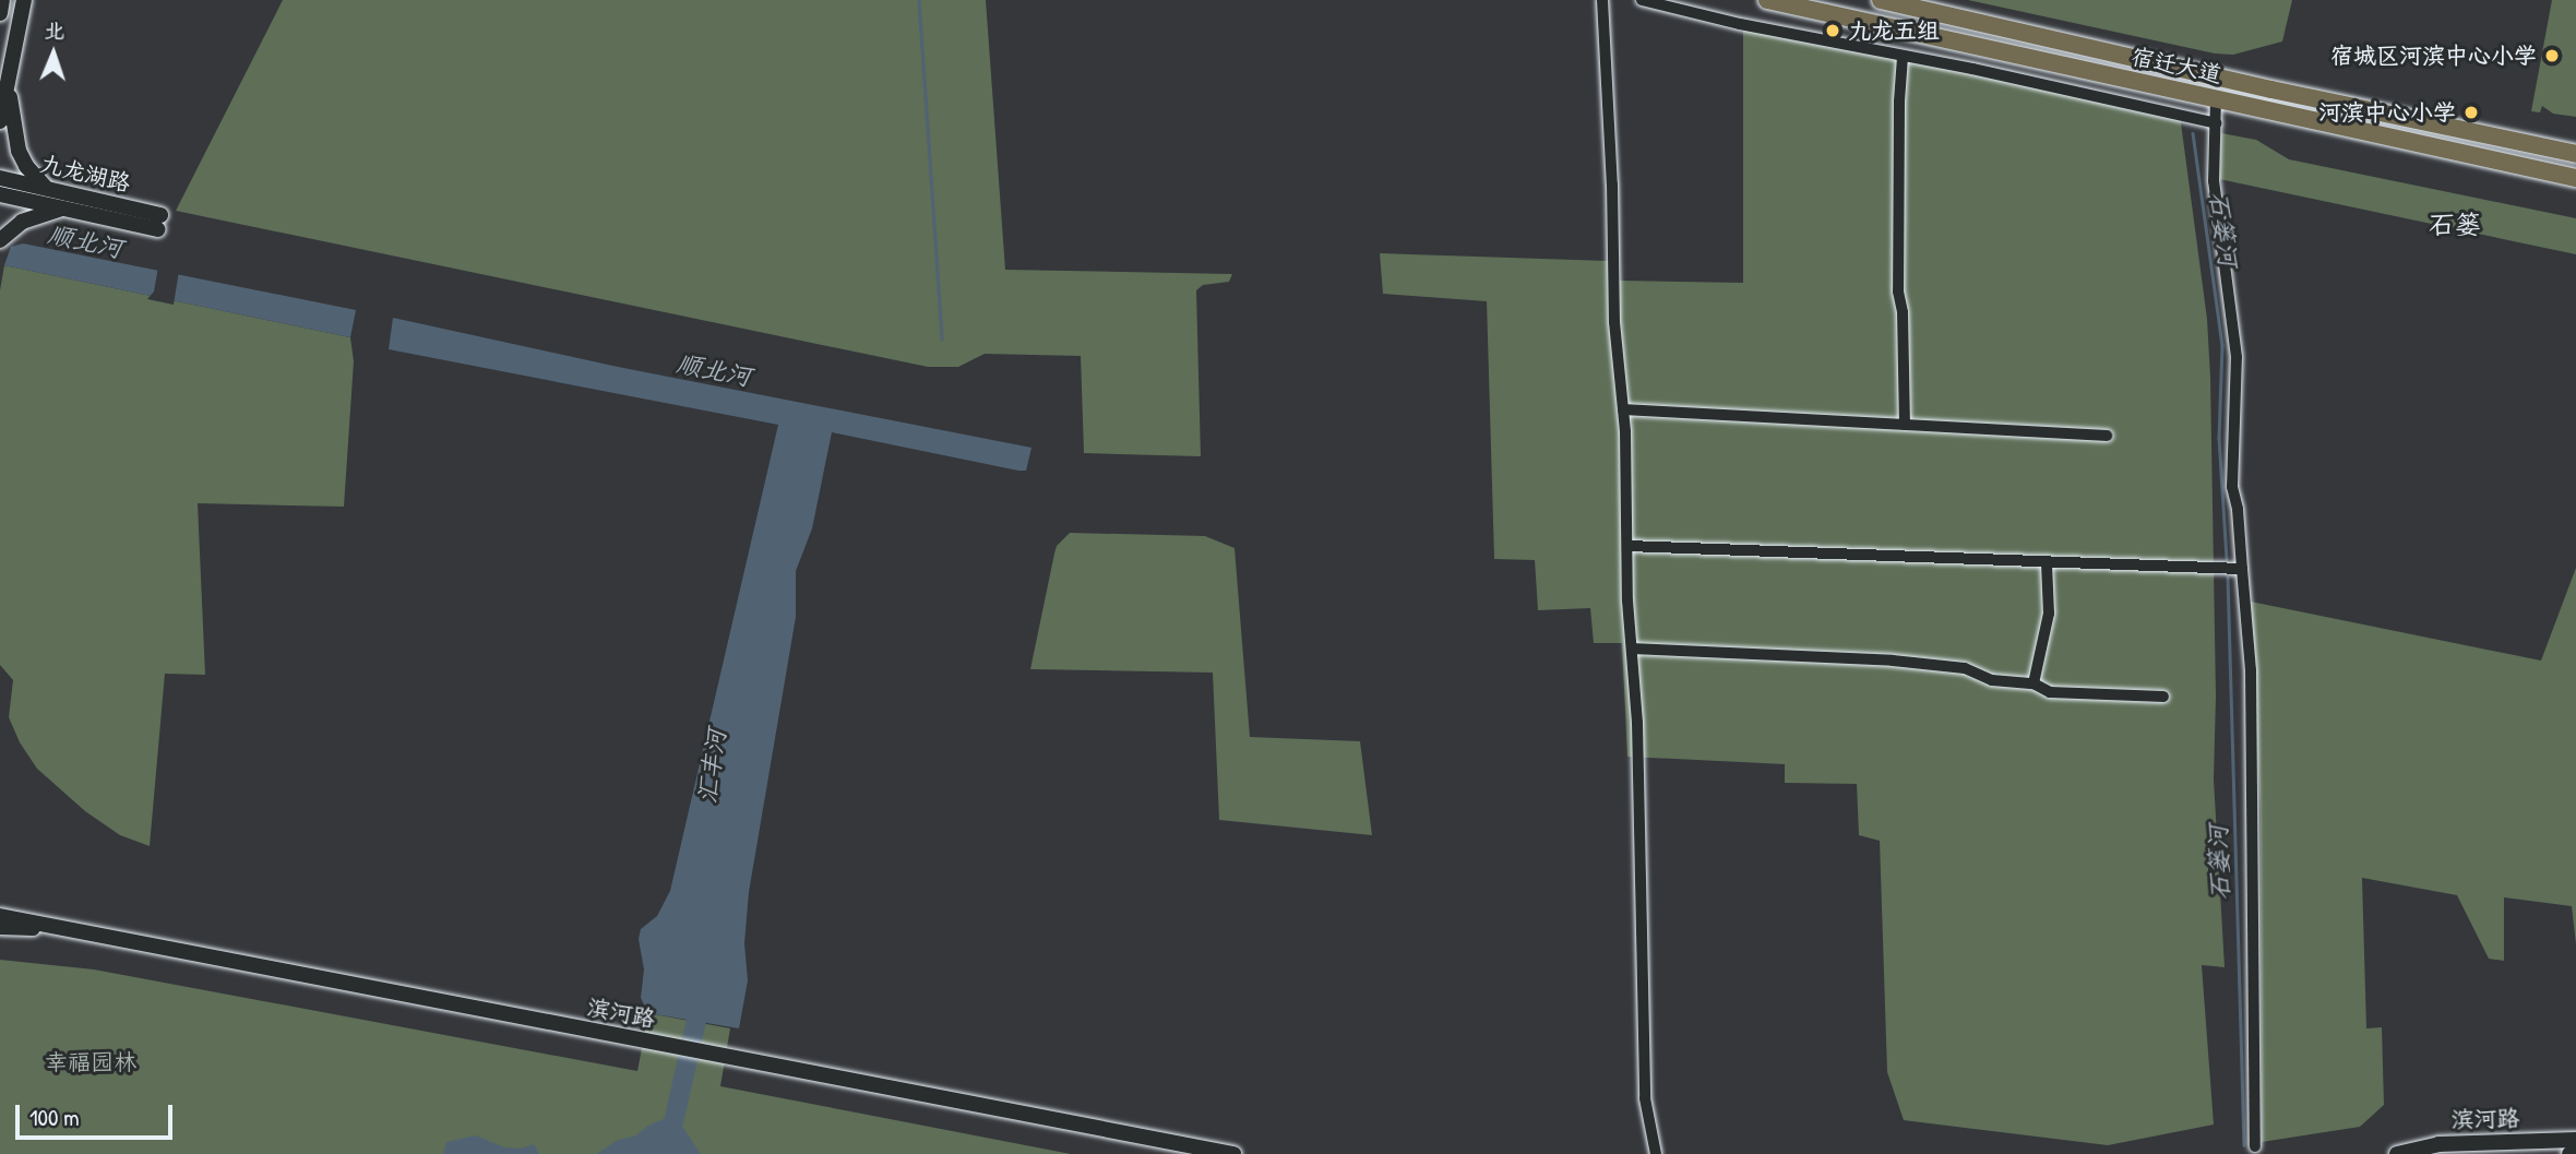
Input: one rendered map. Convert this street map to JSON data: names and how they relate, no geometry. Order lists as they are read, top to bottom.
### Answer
{
  "streets": {
    "main road": ["宿迁大道", "九龙湖路", "滨河路"]
  },
  "districts": ["石篓"],
  "water": ["石篓河", "顺北河", "汇丰河"],
  "parks": ["幸福园林"],
  "places": ["九龙五组", "宿城区河滨中心小学", "河滨中心小学"],
  "scale_bar": "100 m",
  "north": "top"
}
